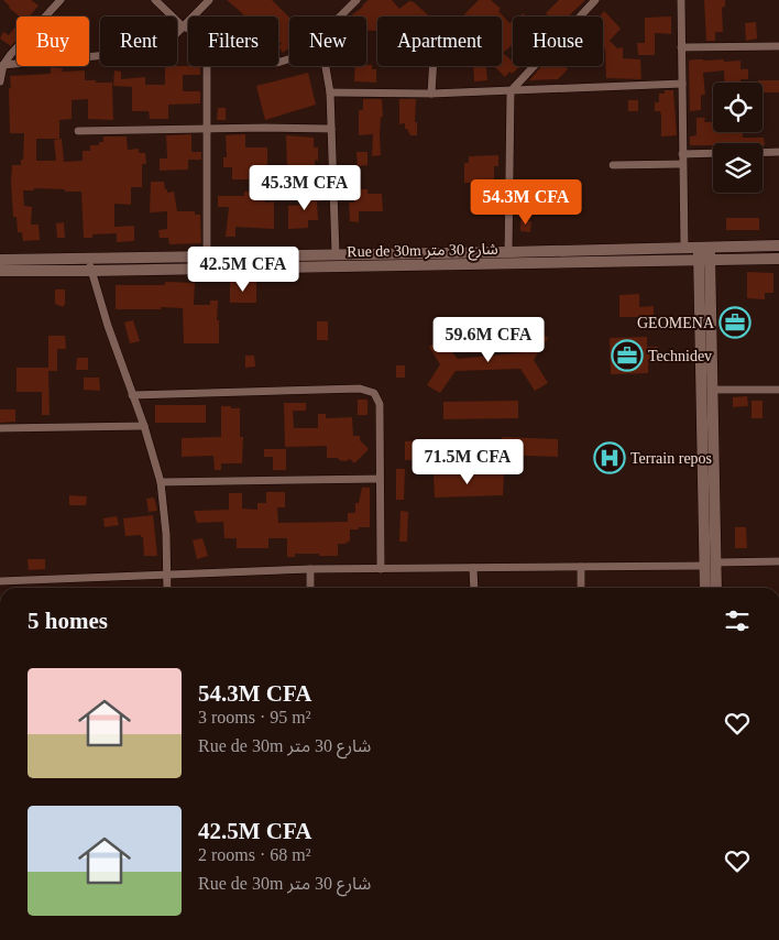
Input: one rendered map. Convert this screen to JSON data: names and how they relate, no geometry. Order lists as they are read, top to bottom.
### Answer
{
  "streets": {
    "street": ["Rue de 30m شارع 30 متر"]
  },
  "places": {
    "office": ["GEOMENA", "Technidev"],
    "hospital": ["Terrain repos"]
  },
  "page": {
    "chip": [
      "Buy",
      "Rent",
      "Filters",
      "New",
      "Apartment",
      "House"
    ],
    "price": [
      "45.3M CFA",
      "54.3M CFA",
      "42.5M CFA",
      "59.6M CFA",
      "71.5M CFA"
    ],
    "heading": "5 homes",
    "list": [
      {
        "name": "54.3M CFA",
        "note": "3 rooms · 95 m² · Rue de 30m شارع 30 متر"
      },
      {
        "name": "42.5M CFA",
        "note": "2 rooms · 68 m² · Rue de 30m شارع 30 متر"
      }
    ]
  }
}
